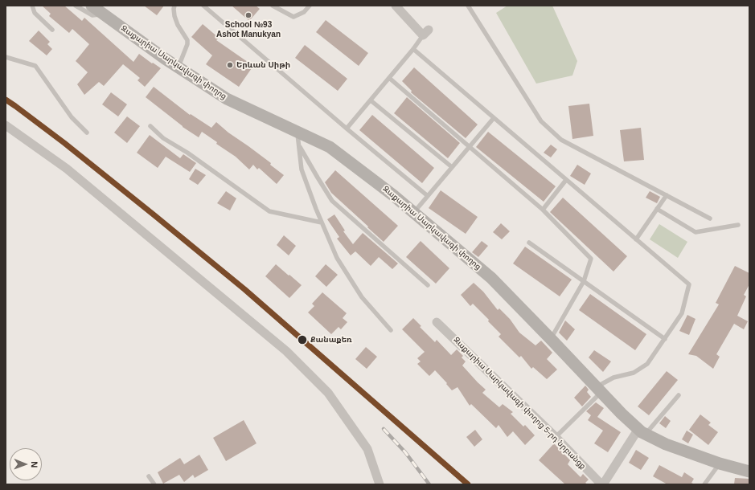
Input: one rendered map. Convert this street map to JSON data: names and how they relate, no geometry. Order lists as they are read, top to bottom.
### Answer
{
  "streets": {
    "main road": ["Զաքարիա Սարկավագի փողոց"],
    "street": ["Զաքարիա Սարկավագի փողոց 5-րդ նրբանցք"]
  },
  "places": ["School №93 Ashot Manukyan", "Երևան Սիթի", "Քանաքեռ"],
  "north": "right"
}
